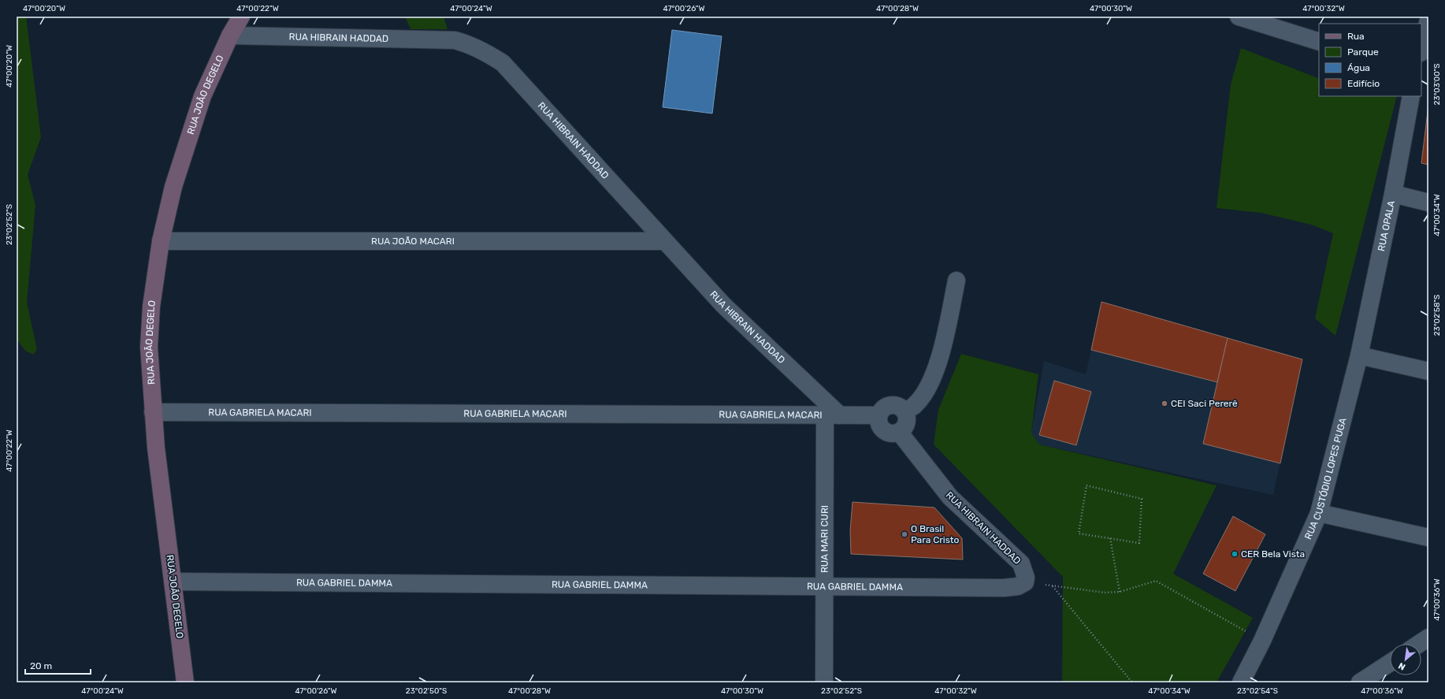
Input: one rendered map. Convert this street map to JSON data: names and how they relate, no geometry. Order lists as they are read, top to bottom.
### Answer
{
  "streets": {
    "street": [
      "RUA HIBRAIN HADDAD",
      "RUA JOÃO DEGELO",
      "RUA OPALA",
      "RUA JOÃO MACARI",
      "RUA GABRIELA MACARI",
      "RUA CUSTÓDIO LOPES PUGA",
      "RUA MARI CURI",
      "RUA GABRIEL DAMMA"
    ]
  },
  "crossings": [
    ["RUA HIBRAIN HADDAD", "RUA JOÃO DEGELO"],
    ["RUA HIBRAIN HADDAD", "RUA JOÃO MACARI"],
    ["RUA HIBRAIN HADDAD", "RUA GABRIELA MACARI"],
    ["RUA HIBRAIN HADDAD", "RUA MARI CURI"],
    ["RUA HIBRAIN HADDAD", "RUA GABRIEL DAMMA"],
    ["RUA JOÃO DEGELO", "RUA JOÃO MACARI"],
    ["RUA JOÃO DEGELO", "RUA GABRIELA MACARI"],
    ["RUA JOÃO DEGELO", "RUA GABRIEL DAMMA"],
    ["RUA OPALA", "RUA CUSTÓDIO LOPES PUGA"],
    ["RUA GABRIELA MACARI", "RUA MARI CURI"],
    ["RUA MARI CURI", "RUA GABRIEL DAMMA"]
  ],
  "places": ["CEI Saci Pererê", "O Brasil Para Cristo", "CER Bela Vista"],
  "legend": [
    "Rua",
    "Parque",
    "Água",
    "Edifício"
  ],
  "scale_bar": "20 m",
  "north": "bottom left",
  "coordinates": [
    "47°00'20\"W",
    "47°00'22\"W",
    "47°00'24\"W",
    "47°00'26\"W",
    "47°00'28\"W",
    "47°00'30\"W",
    "47°00'32\"W",
    "23°03'00\"S",
    "47°00'34\"W",
    "23°02'52\"S",
    "23°02'58\"S",
    "47°00'36\"W",
    "23°02'50\"S",
    "23°02'54\"S"
  ]
}
